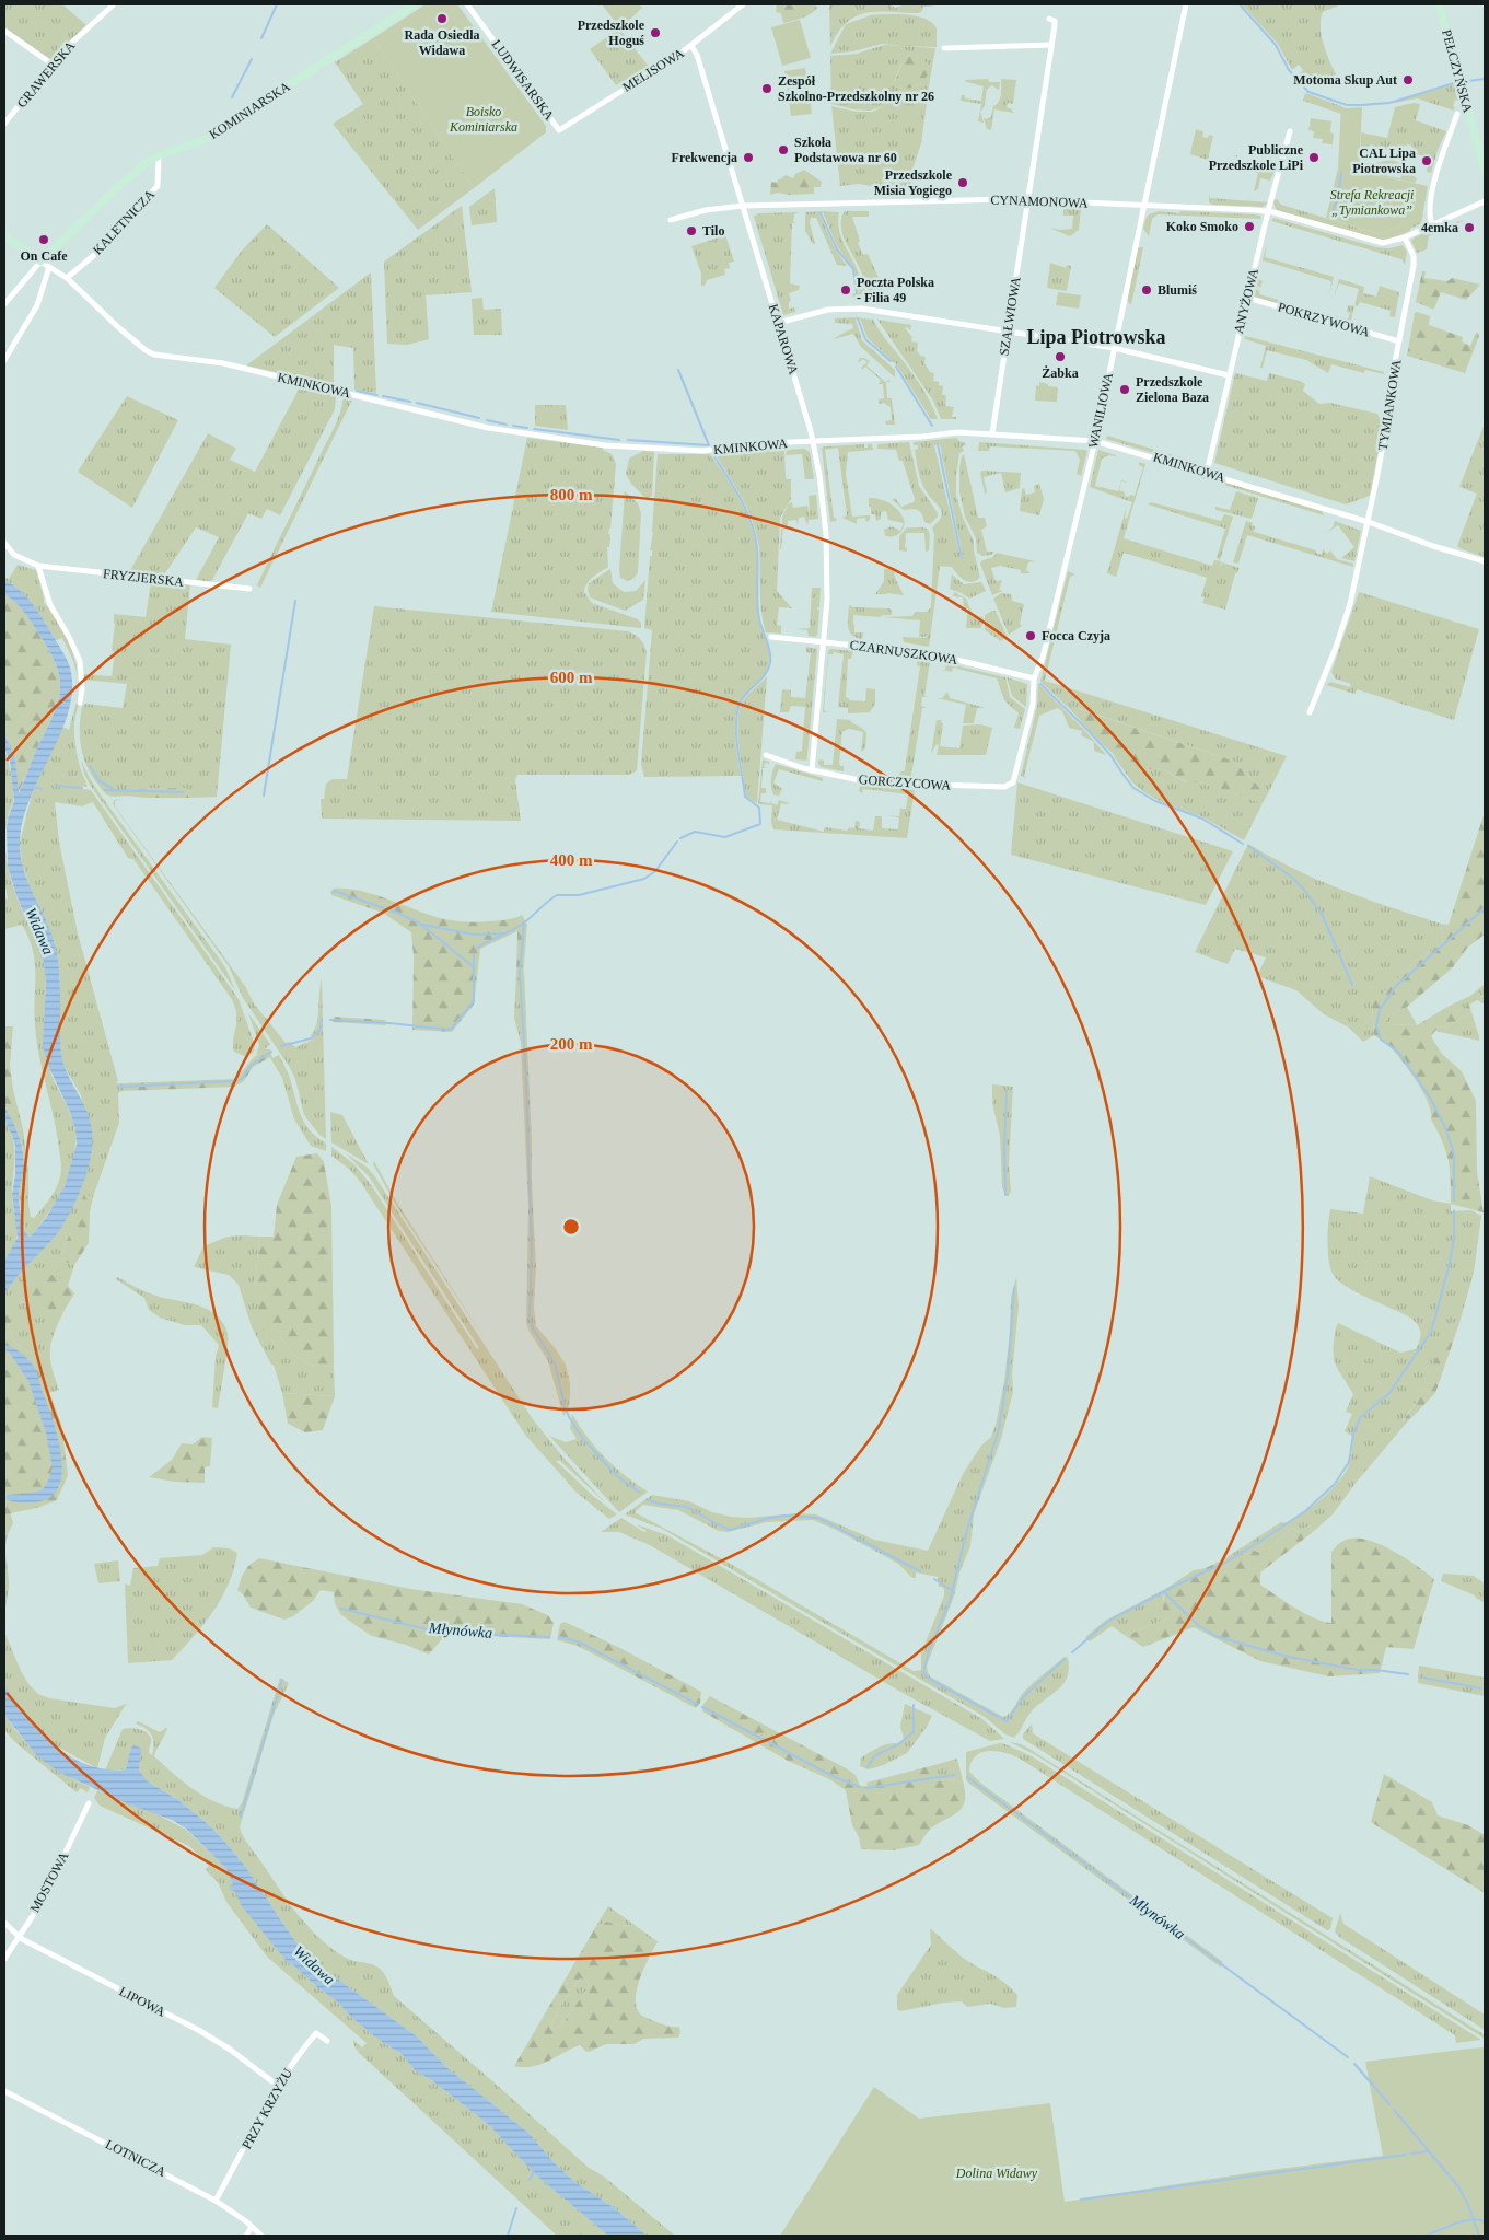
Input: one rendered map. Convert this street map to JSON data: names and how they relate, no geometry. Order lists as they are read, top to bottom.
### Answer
{
  "streets": {
    "street": [
      "MELISOWA",
      "PEŁCZYŃSKA",
      "GRAWERSKA",
      "LUDWISARSKA",
      "KOMINIARSKA",
      "CYNAMONOWA",
      "KALETNICZA",
      "ANYŻOWA",
      "SZAŁWIOWA",
      "POKRZYWOWA",
      "KAPAROWA",
      "KMINKOWA",
      "TYMIANKOWA",
      "WANILIOWA",
      "FRYZJERSKA",
      "CZARNUSZKOWA",
      "GORCZYCOWA",
      "MOSTOWA",
      "LIPOWA",
      "PRZY KRZYŻU",
      "LOTNICZA"
    ]
  },
  "crossings": [
    ["MELISOWA", "LUDWISARSKA"],
    ["MELISOWA", "KAPAROWA"],
    ["KOMINIARSKA", "KALETNICZA"],
    ["KOMINIARSKA", "KMINKOWA"],
    ["CYNAMONOWA", "ANYŻOWA"],
    ["CYNAMONOWA", "SZAŁWIOWA"],
    ["CYNAMONOWA", "KAPAROWA"],
    ["CYNAMONOWA", "TYMIANKOWA"],
    ["CYNAMONOWA", "WANILIOWA"],
    ["KALETNICZA", "KMINKOWA"],
    ["ANYŻOWA", "POKRZYWOWA"],
    ["ANYŻOWA", "KMINKOWA"],
    ["SZAŁWIOWA", "KMINKOWA"],
    ["POKRZYWOWA", "TYMIANKOWA"],
    ["KAPAROWA", "KMINKOWA"],
    ["KAPAROWA", "CZARNUSZKOWA"],
    ["KAPAROWA", "GORCZYCOWA"],
    ["KMINKOWA", "TYMIANKOWA"],
    ["KMINKOWA", "WANILIOWA"],
    ["WANILIOWA", "CZARNUSZKOWA"],
    ["WANILIOWA", "GORCZYCOWA"],
    ["MOSTOWA", "LIPOWA"],
    ["LIPOWA", "PRZY KRZYŻU"],
    ["PRZY KRZYŻU", "LOTNICZA"]
  ],
  "districts": ["Lipa Piotrowska"],
  "water": ["Widawa", "Młynówka"],
  "parks": ["Boisko Kominiarska", "Strefa Rekreacji „Tymiankowa”", "Dolina Widawy"],
  "places": [
    "Rada Osiedla Widawa",
    "Przedszkole Hoguś",
    "Motoma Skup Aut",
    "Zespół Szkolno-Przedszkolny nr 26",
    "Szkoła Podstawowa nr 60",
    "Frekwencja",
    "Publiczne Przedszkole LiPi",
    "CAL Lipa Piotrowska",
    "Przedszkole Misia Yogiego",
    "Koko Smoko",
    "4emka",
    "Tilo",
    "On Cafe",
    "Poczta Polska - Filia 49",
    "Blumiś",
    "Żabka",
    "Przedszkole Zielona Baza",
    "Focca Czyja"
  ],
  "rings": [
    "800 m",
    "600 m",
    "400 m",
    "200 m"
  ]
}
